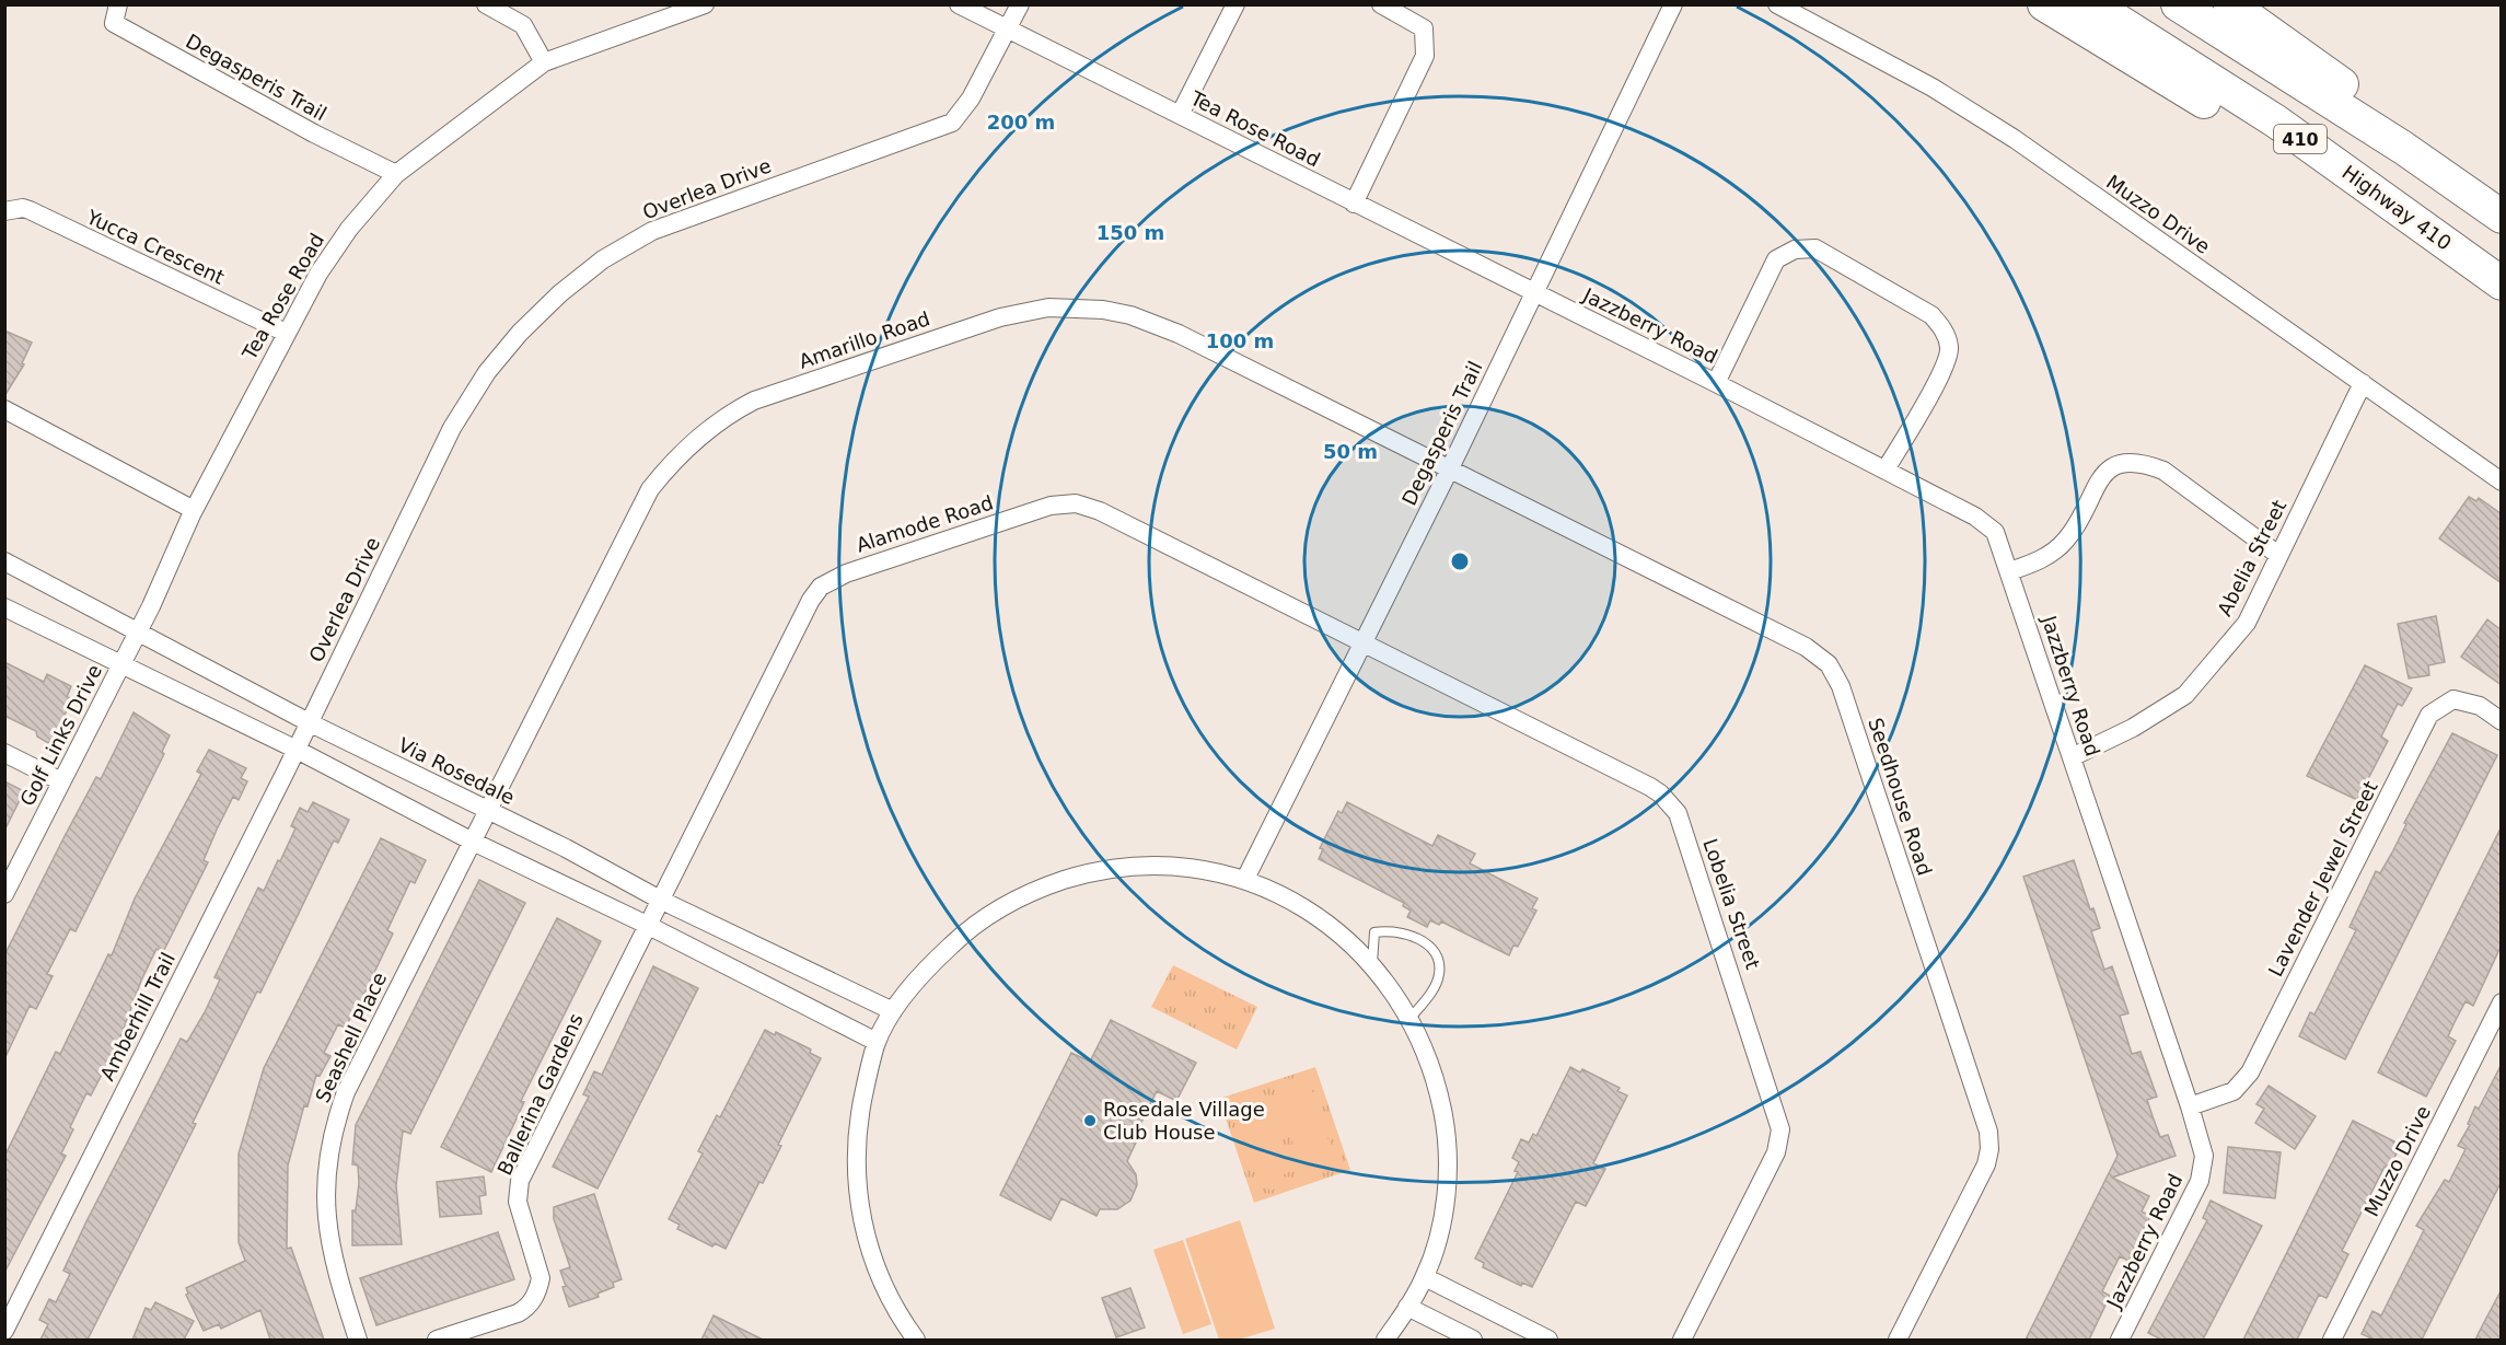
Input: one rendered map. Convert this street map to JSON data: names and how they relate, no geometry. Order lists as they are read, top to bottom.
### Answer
{
  "streets": {
    "highway": ["410", "Highway 410"],
    "street": [
      "Degasperis Trail",
      "Tea Rose Road",
      "Overlea Drive",
      "Muzzo Drive",
      "Yucca Crescent",
      "Jazzberry Road",
      "Amarillo Road",
      "Alamode Road",
      "Abelia Street",
      "Golf Links Drive",
      "Via Rosedale",
      "Seedhouse Road",
      "Lavender Jewel Street",
      "Lobelia Street",
      "Amberhill Trail",
      "Seashell Place",
      "Ballerina Gardens"
    ]
  },
  "crossings": [
    ["Degasperis Trail", "Tea Rose Road"],
    ["Degasperis Trail", "Jazzberry Road"],
    ["Degasperis Trail", "Amarillo Road"],
    ["Degasperis Trail", "Alamode Road"],
    ["Degasperis Trail", "Seedhouse Road"],
    ["Degasperis Trail", "Lobelia Street"],
    ["Tea Rose Road", "Overlea Drive"],
    ["Tea Rose Road", "Yucca Crescent"],
    ["Tea Rose Road", "Jazzberry Road"],
    ["Tea Rose Road", "Golf Links Drive"],
    ["Tea Rose Road", "Via Rosedale"],
    ["Overlea Drive", "Via Rosedale"],
    ["Overlea Drive", "Amberhill Trail"],
    ["Muzzo Drive", "Abelia Street"],
    ["Jazzberry Road", "Abelia Street"],
    ["Jazzberry Road", "Lavender Jewel Street"],
    ["Amarillo Road", "Via Rosedale"],
    ["Amarillo Road", "Seedhouse Road"],
    ["Amarillo Road", "Seashell Place"],
    ["Alamode Road", "Via Rosedale"],
    ["Alamode Road", "Lobelia Street"],
    ["Alamode Road", "Ballerina Gardens"],
    ["Golf Links Drive", "Via Rosedale"],
    ["Via Rosedale", "Amberhill Trail"]
  ],
  "places": ["Rosedale Village Club House"],
  "rings": [
    "200 m",
    "150 m",
    "100 m",
    "50 m"
  ]
}
